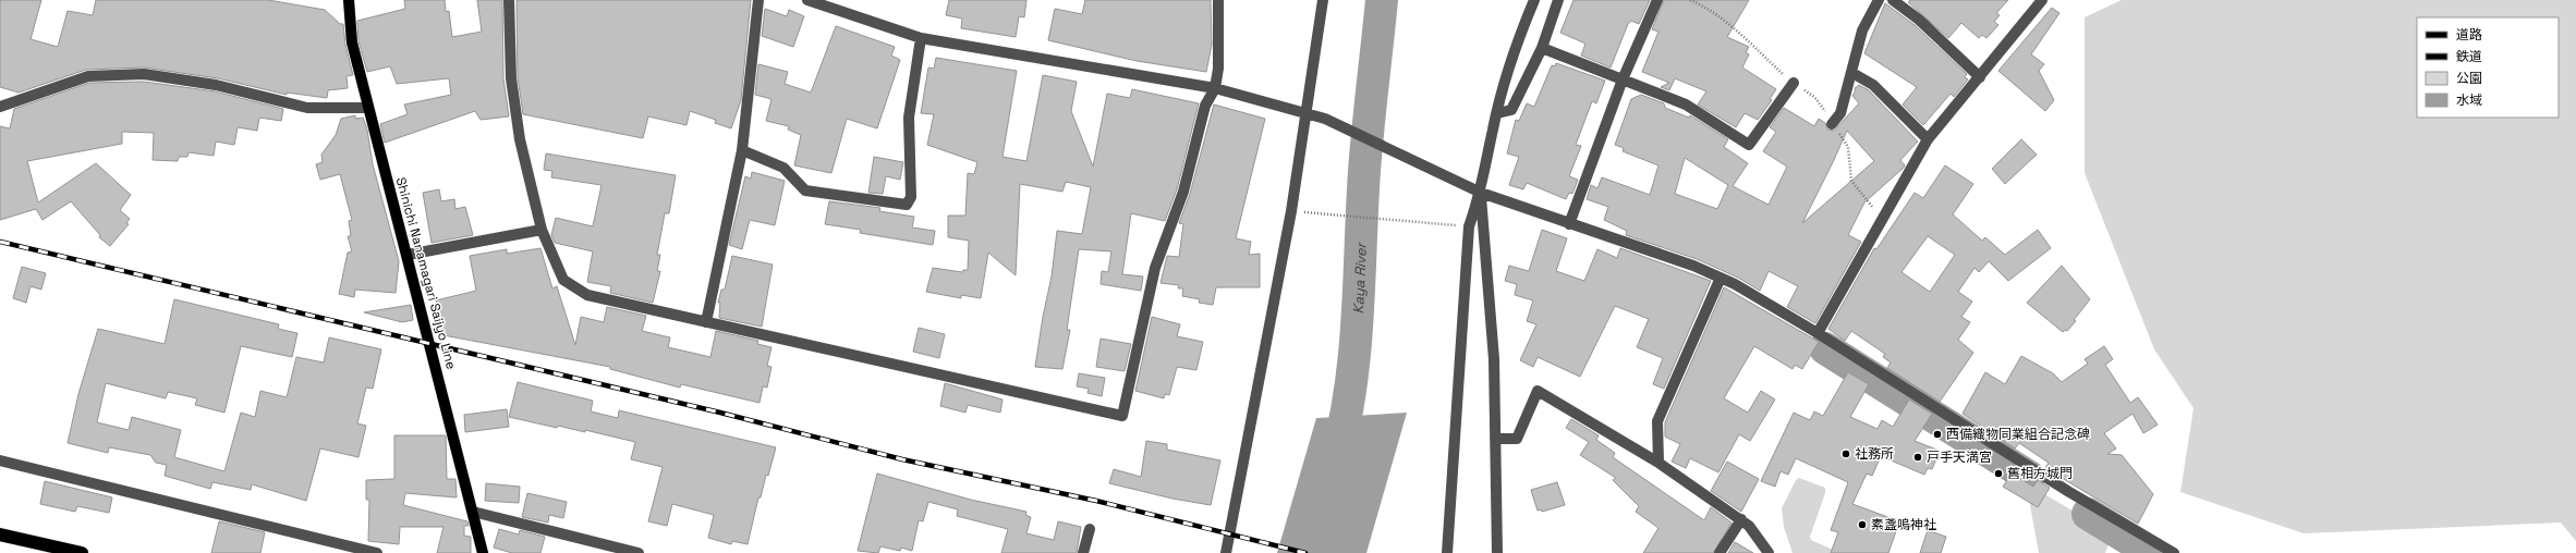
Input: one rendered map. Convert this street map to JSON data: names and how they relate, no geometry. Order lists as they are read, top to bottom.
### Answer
{
  "streets": {
    "main road": ["Shinichi Nanamagari Saijyo Line"]
  },
  "water": ["Kaya River"],
  "places": [
    "西備織物同業組合記念碑",
    "社務所",
    "戸手天満宮",
    "舊相方城門",
    "素盞嗚神社"
  ],
  "legend": [
    "道路",
    "鉄道",
    "公園",
    "水域"
  ]
}
